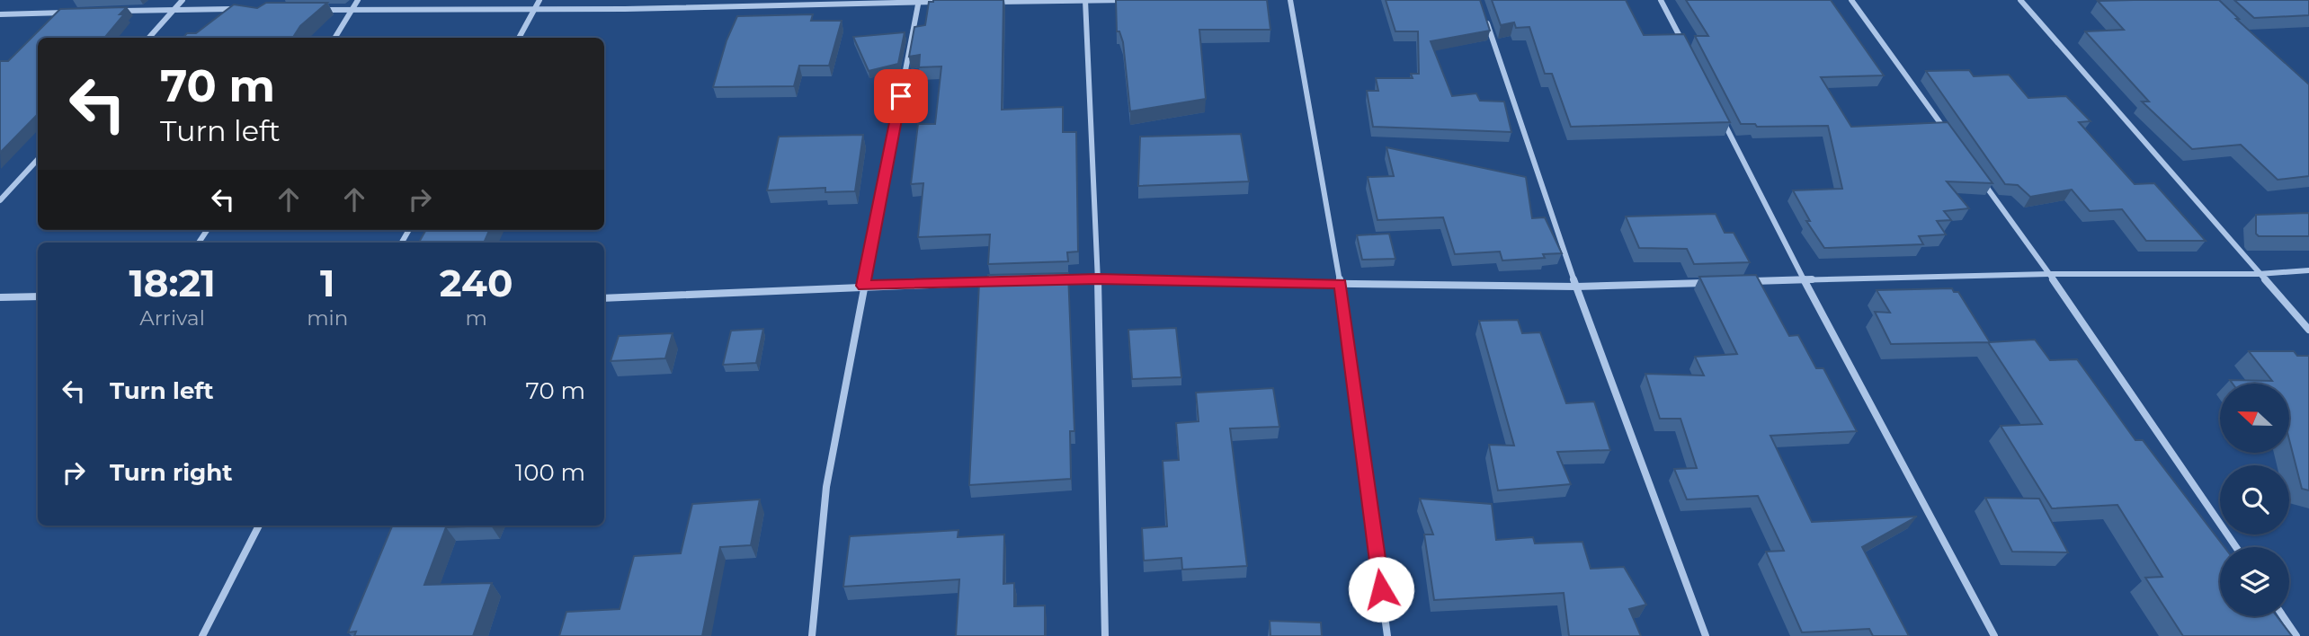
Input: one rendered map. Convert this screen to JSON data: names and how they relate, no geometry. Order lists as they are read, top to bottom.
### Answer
{
  "north": "left",
  "page": {
    "turn": ["70 m", "Turn left"],
    "eta": [
      "18:21",
      "Arrival",
      "1",
      "min",
      "240",
      "m"
    ],
    "list": [
      {
        "name": "Turn left",
        "value": "70 m"
      },
      {
        "name": "Turn right",
        "value": "100 m"
      }
    ]
  }
}
